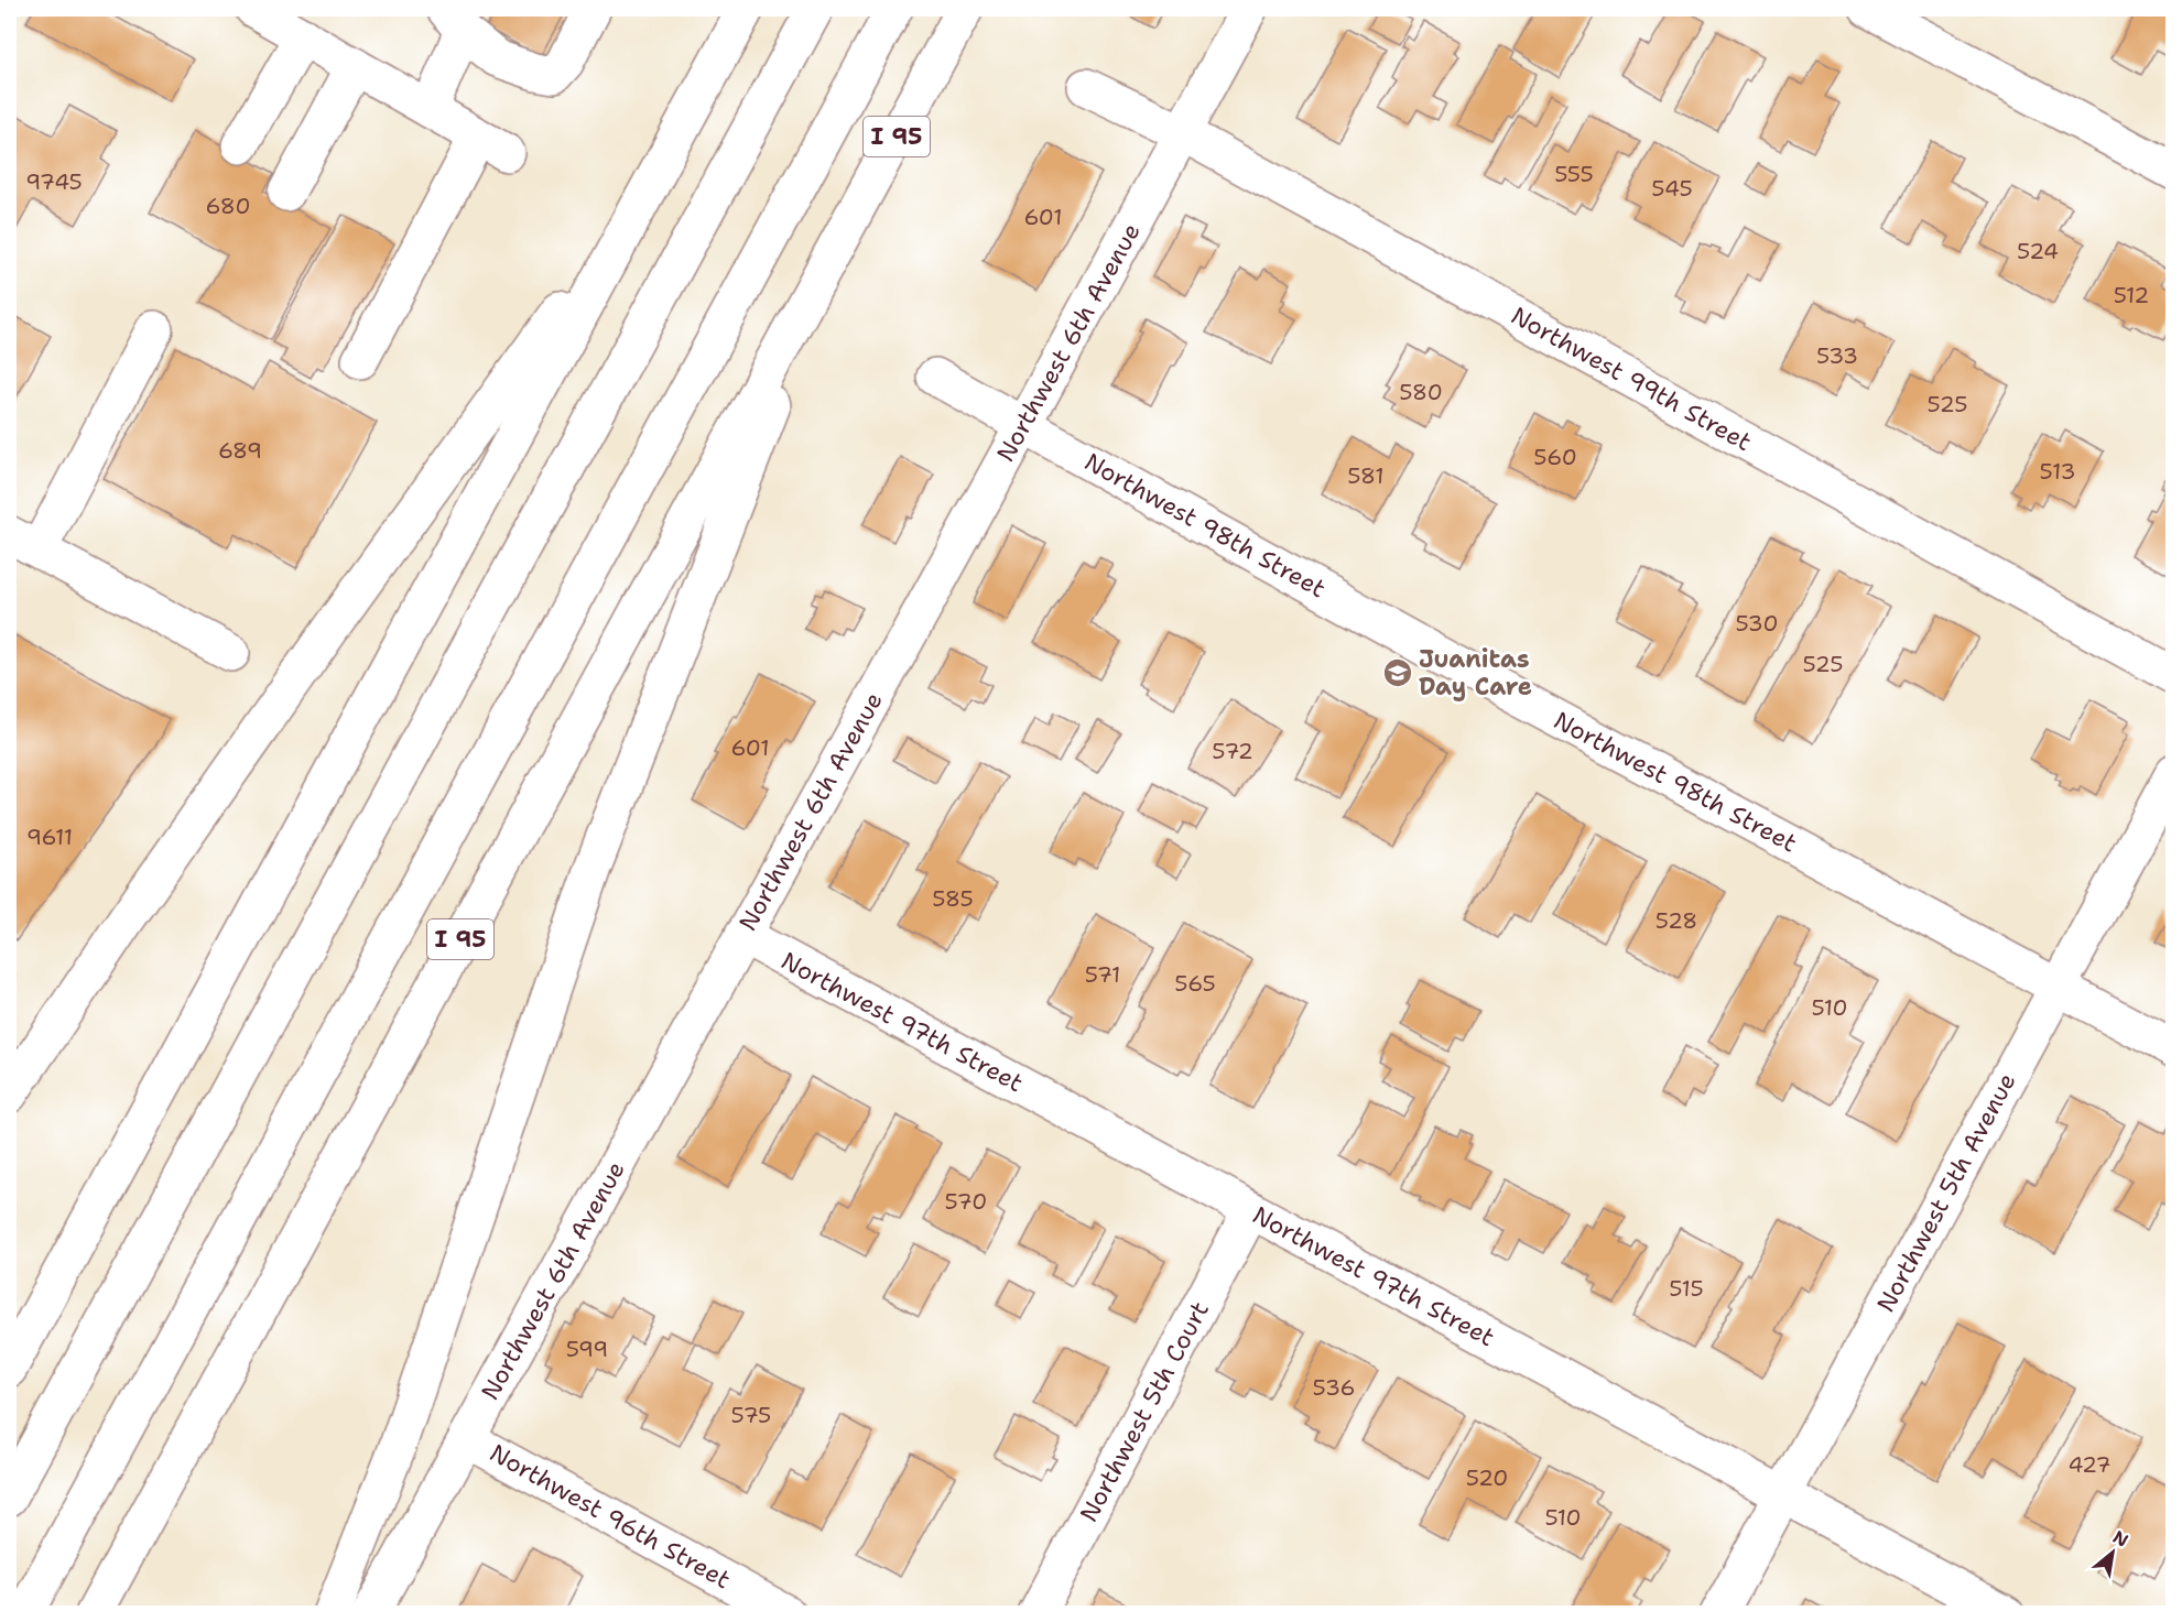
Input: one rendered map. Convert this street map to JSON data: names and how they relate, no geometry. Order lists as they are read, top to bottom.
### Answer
{
  "streets": {
    "main road": [
      "I 95",
      "Northwest 6th Avenue",
      "Northwest 99th Street",
      "Northwest 98th Street",
      "Northwest 97th Street",
      "Northwest 5th Avenue",
      "Northwest 5th Court",
      "Northwest 96th Street"
    ]
  },
  "crossings": [
    ["Northwest 6th Avenue", "Northwest 99th Street"],
    ["Northwest 6th Avenue", "Northwest 98th Street"],
    ["Northwest 6th Avenue", "Northwest 97th Street"],
    ["Northwest 6th Avenue", "Northwest 96th Street"],
    ["Northwest 98th Street", "Northwest 5th Avenue"],
    ["Northwest 97th Street", "Northwest 5th Avenue"],
    ["Northwest 97th Street", "Northwest 5th Court"]
  ],
  "places": {
    "school or university": ["Juanitas Day Care"]
  },
  "house_numbers": [
    "555",
    "9745",
    "545",
    "680",
    "601",
    "524",
    "512",
    "533",
    "580",
    "525",
    "689",
    "560",
    "513",
    "581",
    "530",
    "525",
    "601",
    "572",
    "9611",
    "585",
    "528",
    "571",
    "565",
    "510",
    "570",
    "515",
    "599",
    "536",
    "575",
    "427",
    "520",
    "510"
  ],
  "north": "top right"
}
